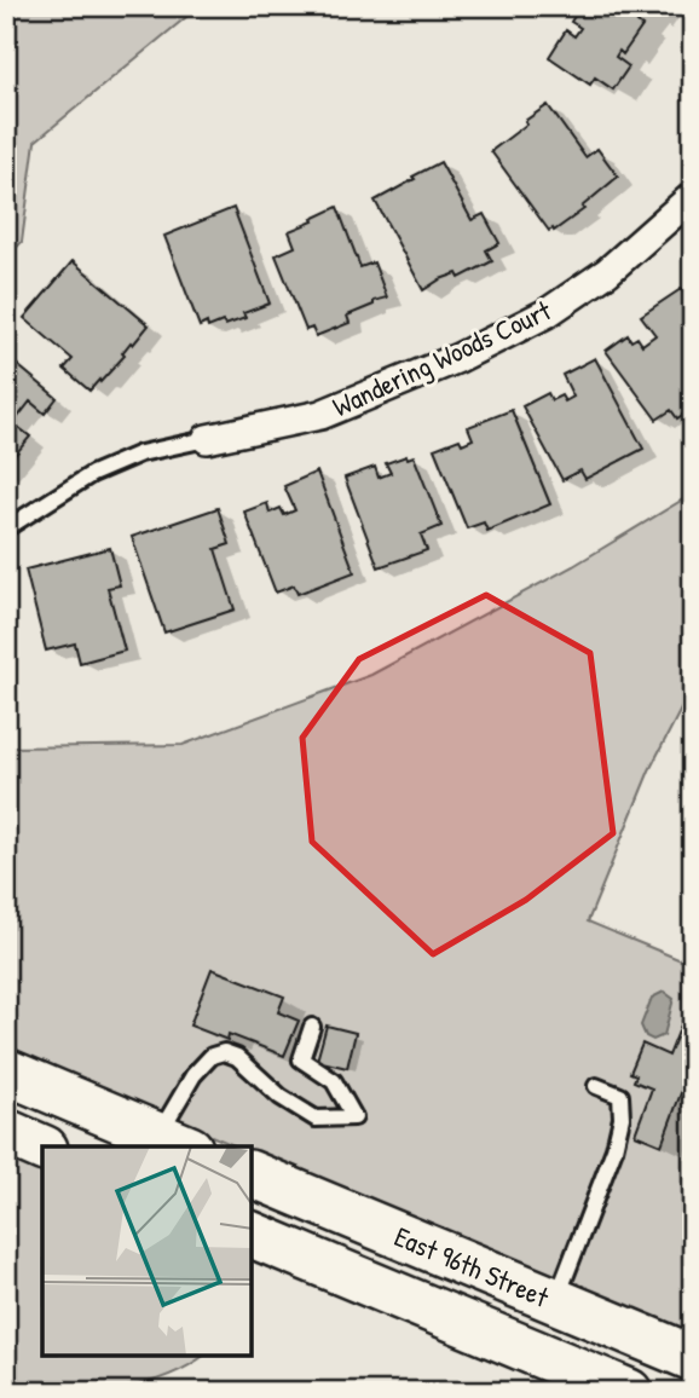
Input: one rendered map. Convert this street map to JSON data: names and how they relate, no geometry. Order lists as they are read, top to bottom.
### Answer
{
  "streets": {
    "main road": ["East 96th Street"],
    "street": ["Wandering Woods Court"]
  }
}
